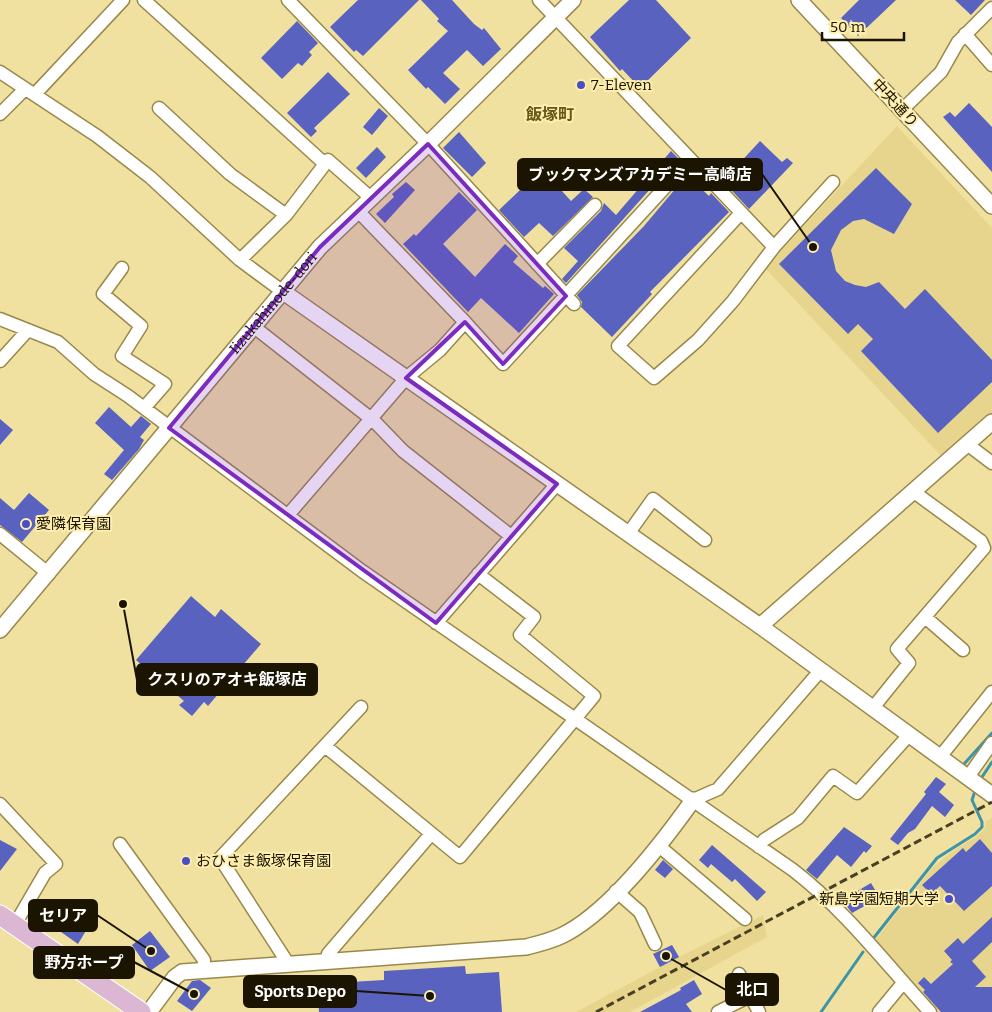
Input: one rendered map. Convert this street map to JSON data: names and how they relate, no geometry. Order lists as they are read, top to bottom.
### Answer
{
  "streets": {
    "street": ["中央通り", "Iizukahinode-dori"]
  },
  "districts": ["飯塚町"],
  "places": [
    "7-Eleven",
    "ブックマンズアカデミー高崎店",
    "愛隣保育園",
    "クスリのアオキ飯塚店",
    "おひさま飯塚保育園",
    "新島学園短期大学",
    "セリア",
    "北口",
    "野方ホープ",
    "Sports Depo"
  ],
  "scale_bar": "50 m"
}
